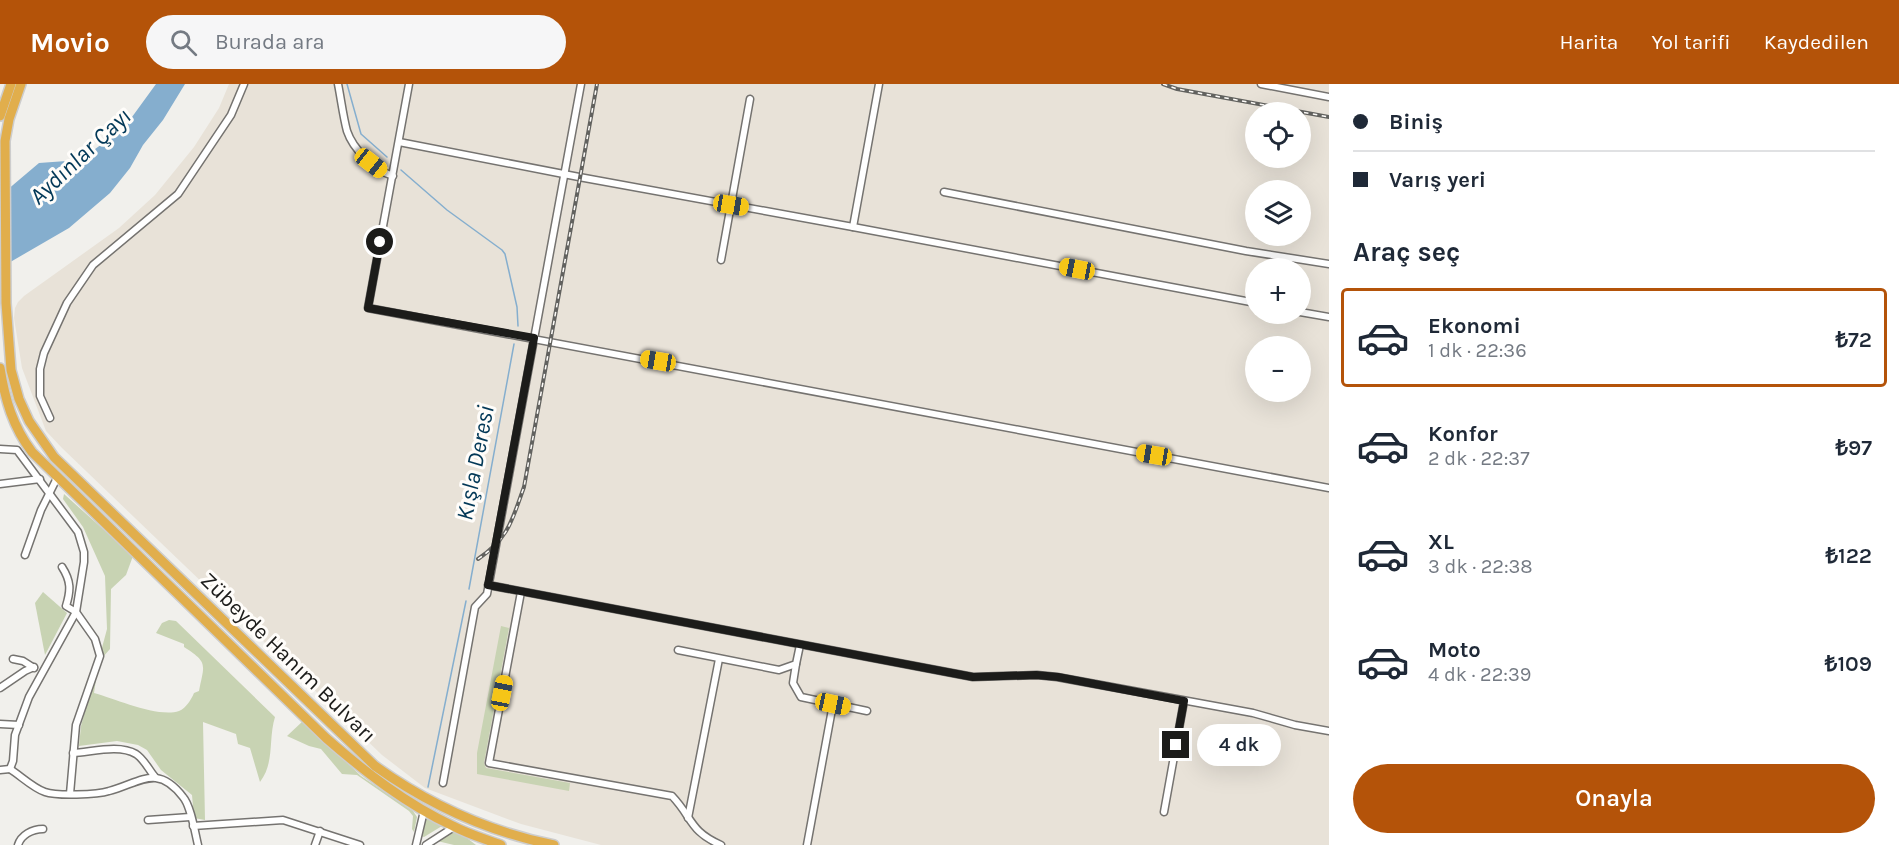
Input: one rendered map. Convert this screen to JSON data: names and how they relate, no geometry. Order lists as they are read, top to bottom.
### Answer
{
  "streets": {
    "highway": ["Zübeyde Hanım Bulvarı"]
  },
  "water": ["Aydınlar Çayı", "Kışla Deresi"],
  "page": {
    "header": "Movio",
    "search": "Burada ara",
    "nav": ["Harita", "Yol tarifi", "Kaydedilen"],
    "banner": ["Biniş", "Varış yeri"],
    "map_buttons": ["+", "−"],
    "heading": "Araç seç",
    "list": [
      {
        "name": "Ekonomi",
        "note": "1 dk · 22:36",
        "value": "₺72"
      },
      {
        "name": "Konfor",
        "note": "2 dk · 22:37",
        "value": "₺97"
      },
      {
        "name": "XL",
        "note": "3 dk · 22:38",
        "value": "₺122"
      },
      {
        "name": "Moto",
        "note": "4 dk · 22:39",
        "value": "₺109"
      }
    ],
    "bubble": "4 dk",
    "buttons": "Onayla"
  }
}
